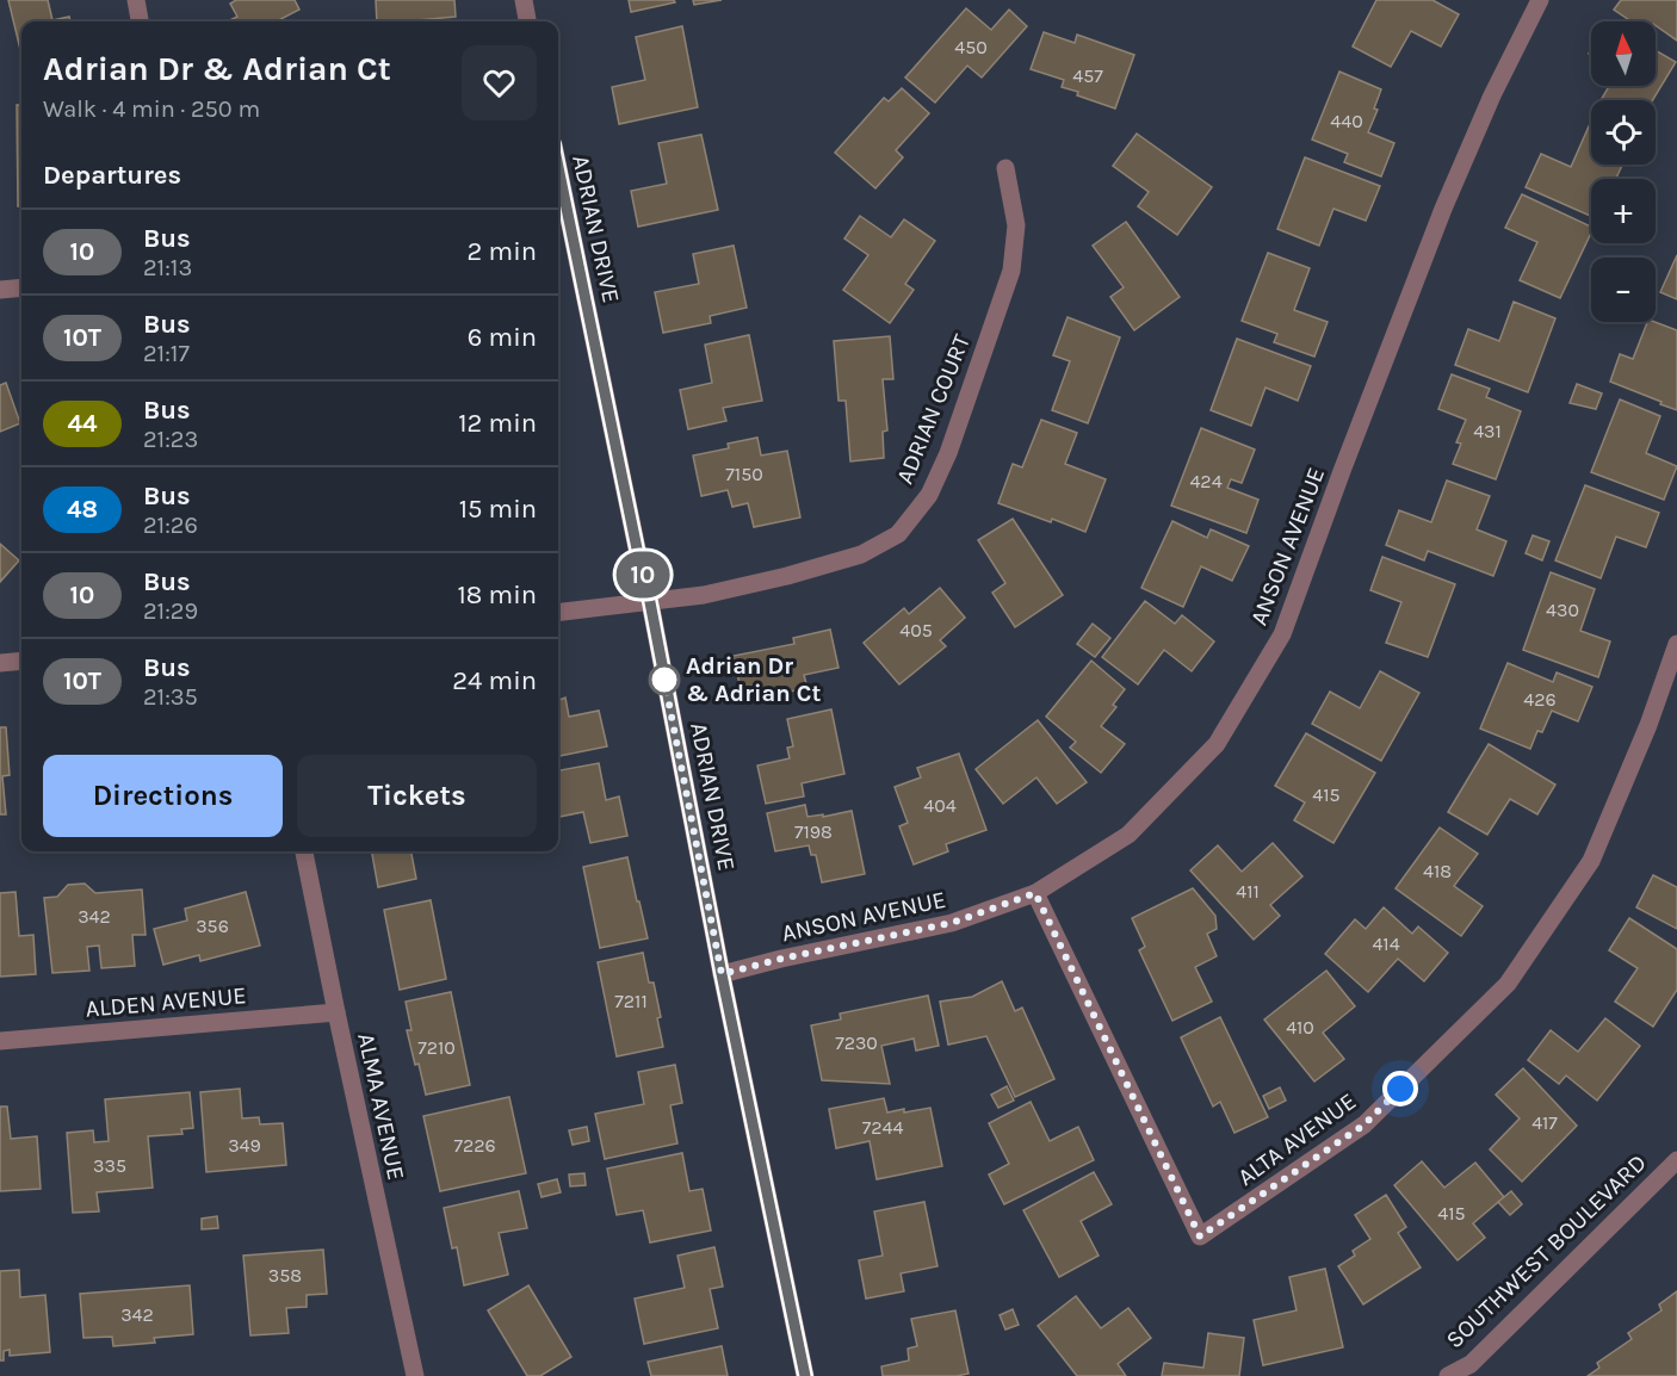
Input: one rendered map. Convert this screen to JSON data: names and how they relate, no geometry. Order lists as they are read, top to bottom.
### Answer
{
  "streets": {
    "street": [
      "ADRIAN DRIVE",
      "ADRIAN COURT",
      "ANSON AVENUE",
      "ALDEN AVENUE",
      "ALMA AVENUE",
      "ALTA AVENUE",
      "SOUTHWEST BOULEVARD"
    ]
  },
  "crossings": [
    ["ADRIAN DRIVE", "ADRIAN COURT"],
    ["ADRIAN DRIVE", "ANSON AVENUE"],
    ["ANSON AVENUE", "ALTA AVENUE"],
    ["ALDEN AVENUE", "ALMA AVENUE"]
  ],
  "places": ["Adrian Dr & Adrian Ct"],
  "lines": ["bus line 10"],
  "house_numbers": [
    "450",
    "457",
    "440",
    "431",
    "7150",
    "424",
    "430",
    "405",
    "426",
    "415",
    "404",
    "7198",
    "418",
    "411",
    "342",
    "356",
    "414",
    "7211",
    "410",
    "7230",
    "7210",
    "417",
    "7244",
    "349",
    "7226",
    "335",
    "415",
    "358",
    "342"
  ],
  "north": "top",
  "page": {
    "on_map": "10",
    "map_buttons": ["+", "−"],
    "heading": [
      ["Adrian Dr & Adrian Ct", "Walk · 4 min · 250 m"],
      "Departures"
    ],
    "list": [
      {
        "mark": "10",
        "name": "Bus",
        "note": "21:13",
        "value": "2 min"
      },
      {
        "mark": "10T",
        "name": "Bus",
        "note": "21:17",
        "value": "6 min"
      },
      {
        "mark": "44",
        "name": "Bus",
        "note": "21:23",
        "value": "12 min"
      },
      {
        "mark": "48",
        "name": "Bus",
        "note": "21:26",
        "value": "15 min"
      },
      {
        "mark": "10",
        "name": "Bus",
        "note": "21:29",
        "value": "18 min"
      },
      {
        "mark": "10T",
        "name": "Bus",
        "note": "21:35",
        "value": "24 min"
      }
    ],
    "buttons": ["Directions", "Tickets"]
  }
}
